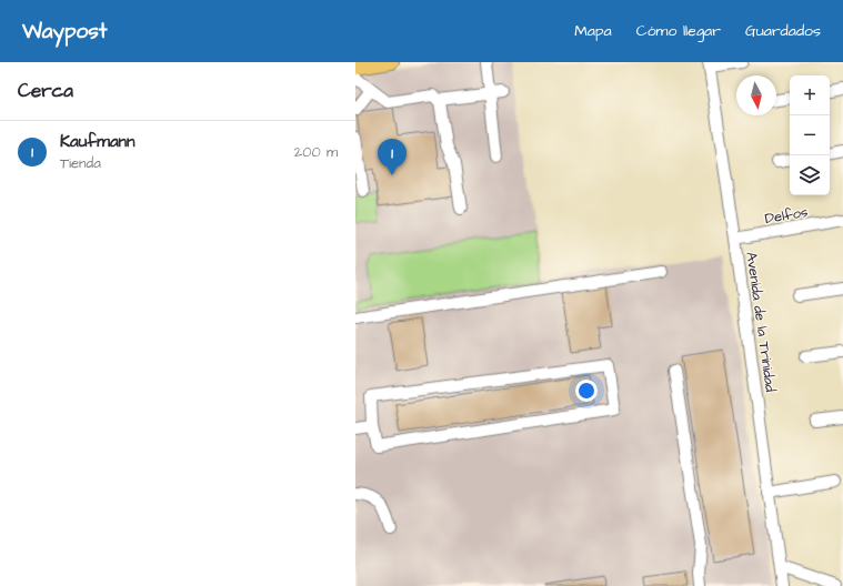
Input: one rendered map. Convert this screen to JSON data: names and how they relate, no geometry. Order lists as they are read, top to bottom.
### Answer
{
  "streets": {
    "street": ["Delfos", "Avenida de la Trinidad"]
  },
  "crossings": [
    ["Delfos", "Avenida de la Trinidad"]
  ],
  "north": "bottom",
  "page": {
    "header": "Waypost",
    "nav": ["Mapa", "Cómo llegar", "Guardados"],
    "heading": "Cerca",
    "map_buttons": ["+", "−"],
    "list": [
      {
        "mark": "1",
        "name": "Kaufmann",
        "note": "Tienda",
        "value": "200 m"
      }
    ],
    "pins": "1"
  }
}
